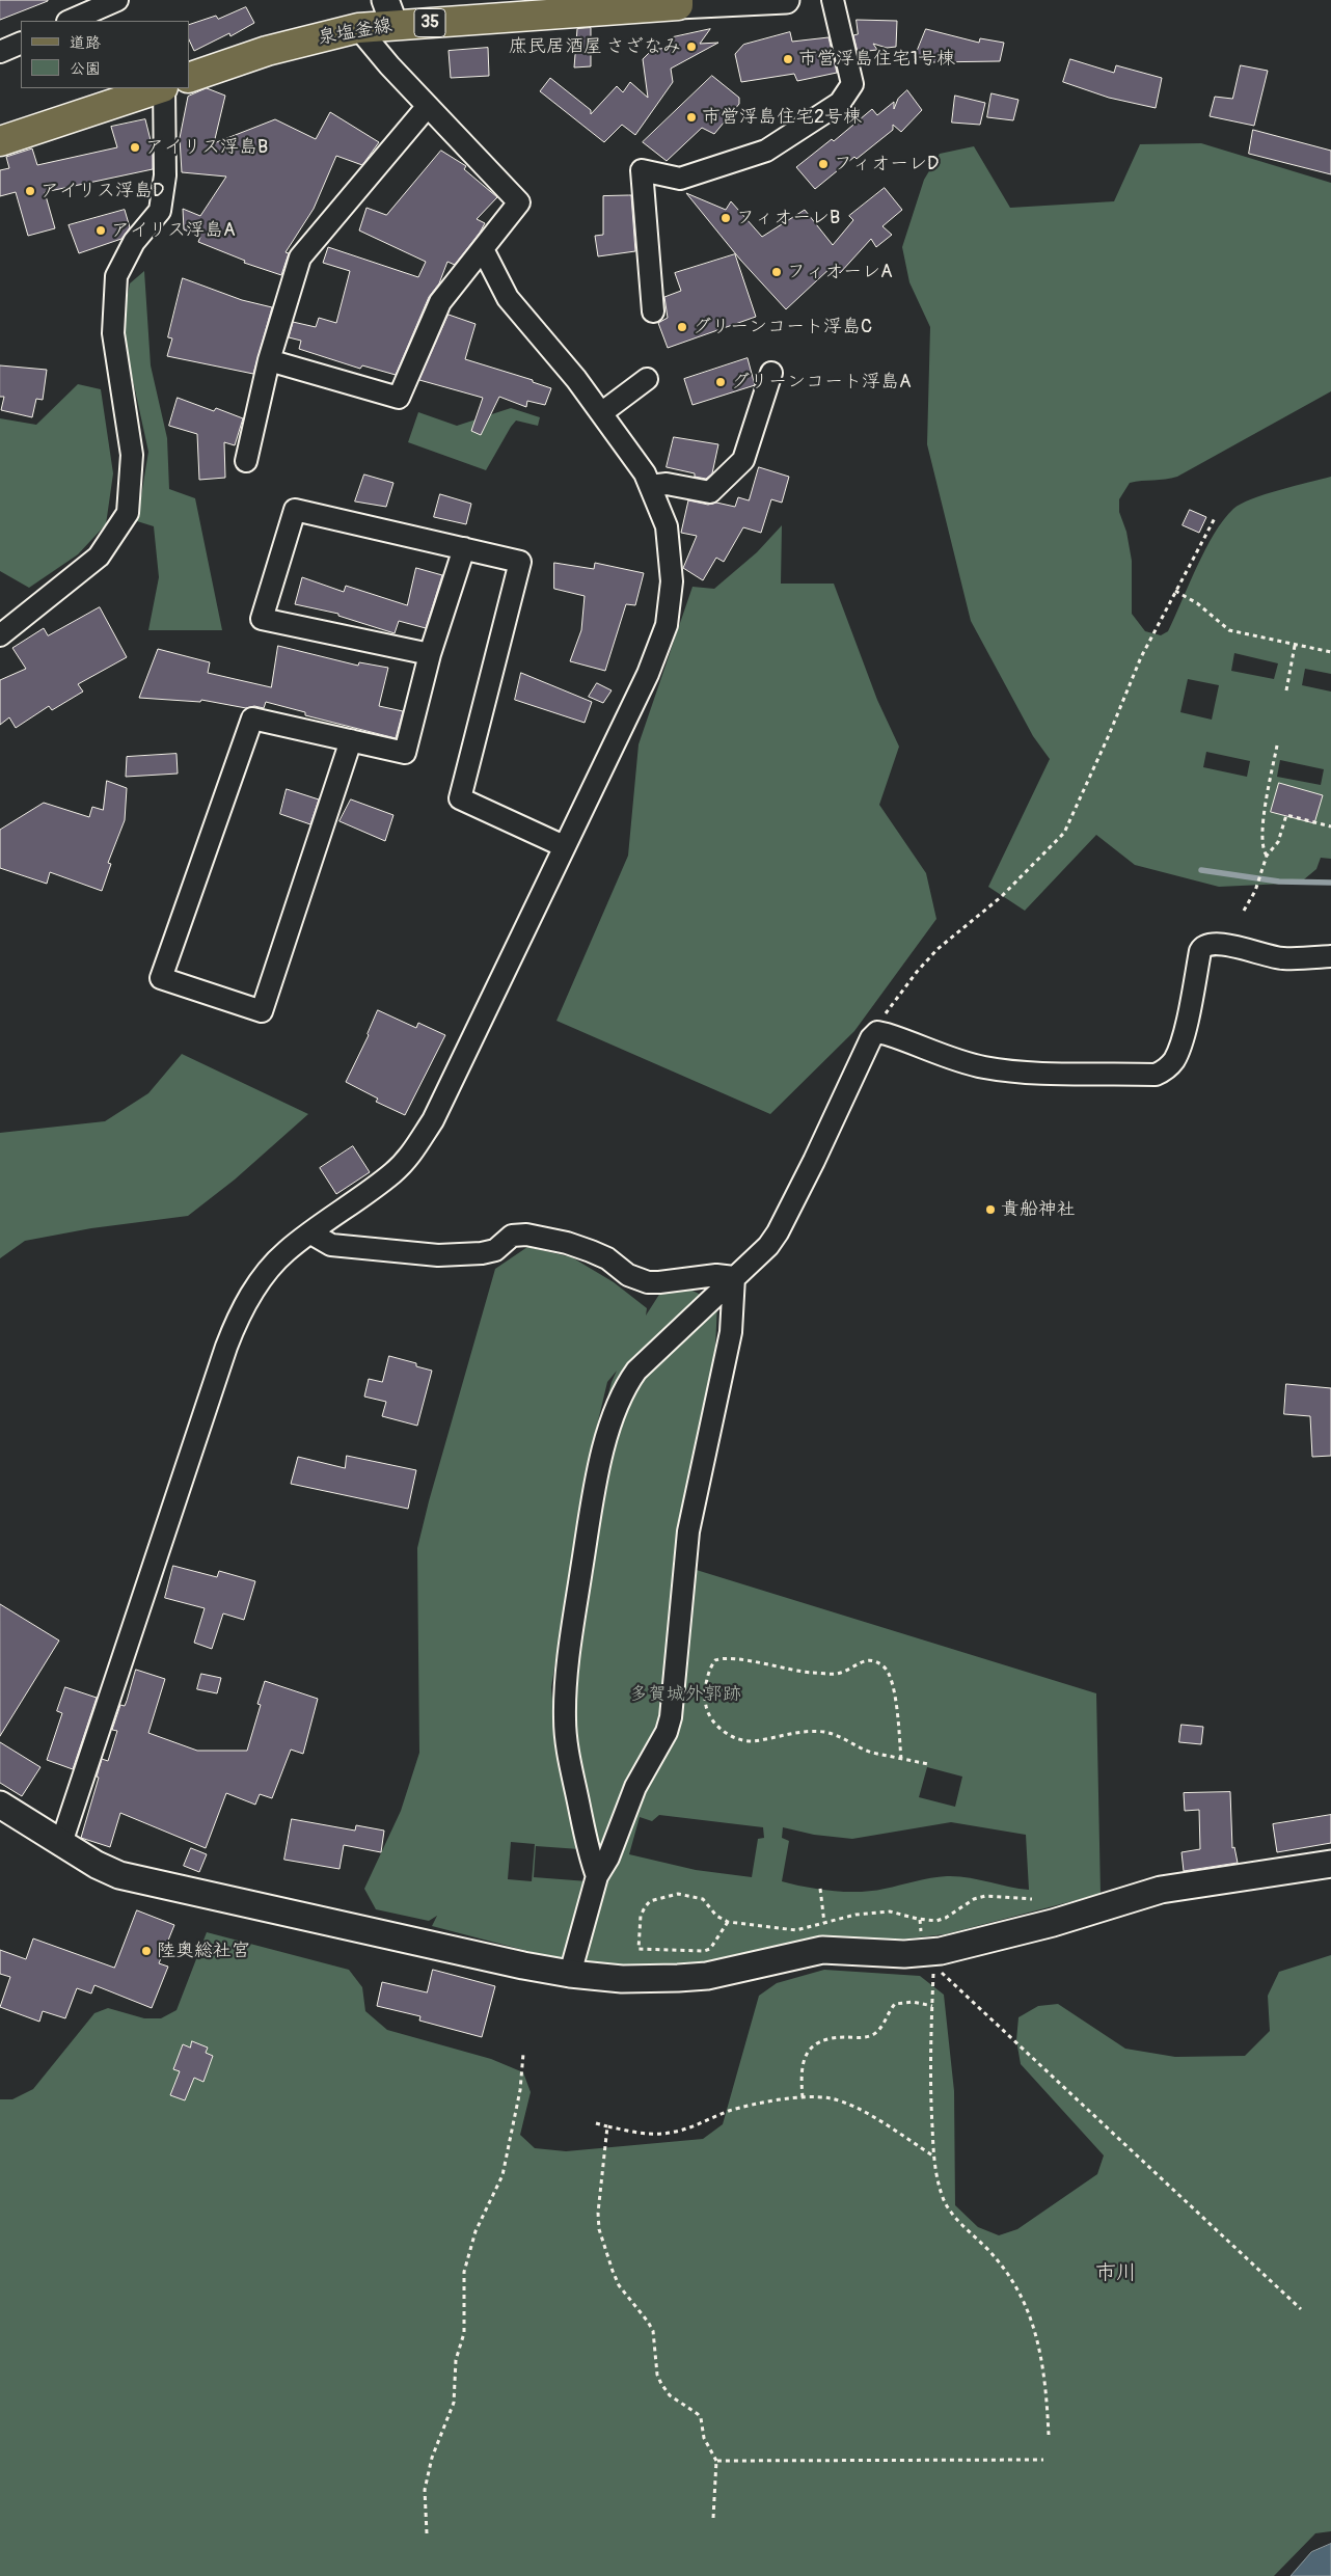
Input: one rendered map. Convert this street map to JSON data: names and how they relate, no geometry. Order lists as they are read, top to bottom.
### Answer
{
  "streets": {
    "main road": ["35", "泉塩釜線"]
  },
  "districts": ["市川"],
  "parks": ["多賀城外郭跡"],
  "places": [
    "庶民居酒屋 さざなみ",
    "市営浮島住宅1号棟",
    "市営浮島住宅2号棟",
    "アイリス浮島B",
    "フィオーレD",
    "アイリス浮島D",
    "フィオーレB",
    "アイリス浮島A",
    "フィオーレA",
    "グリーンコート浮島C",
    "グリーンコート浮島A",
    "貴船神社",
    "陸奥総社宮"
  ],
  "legend": ["道路", "公園"]
}
